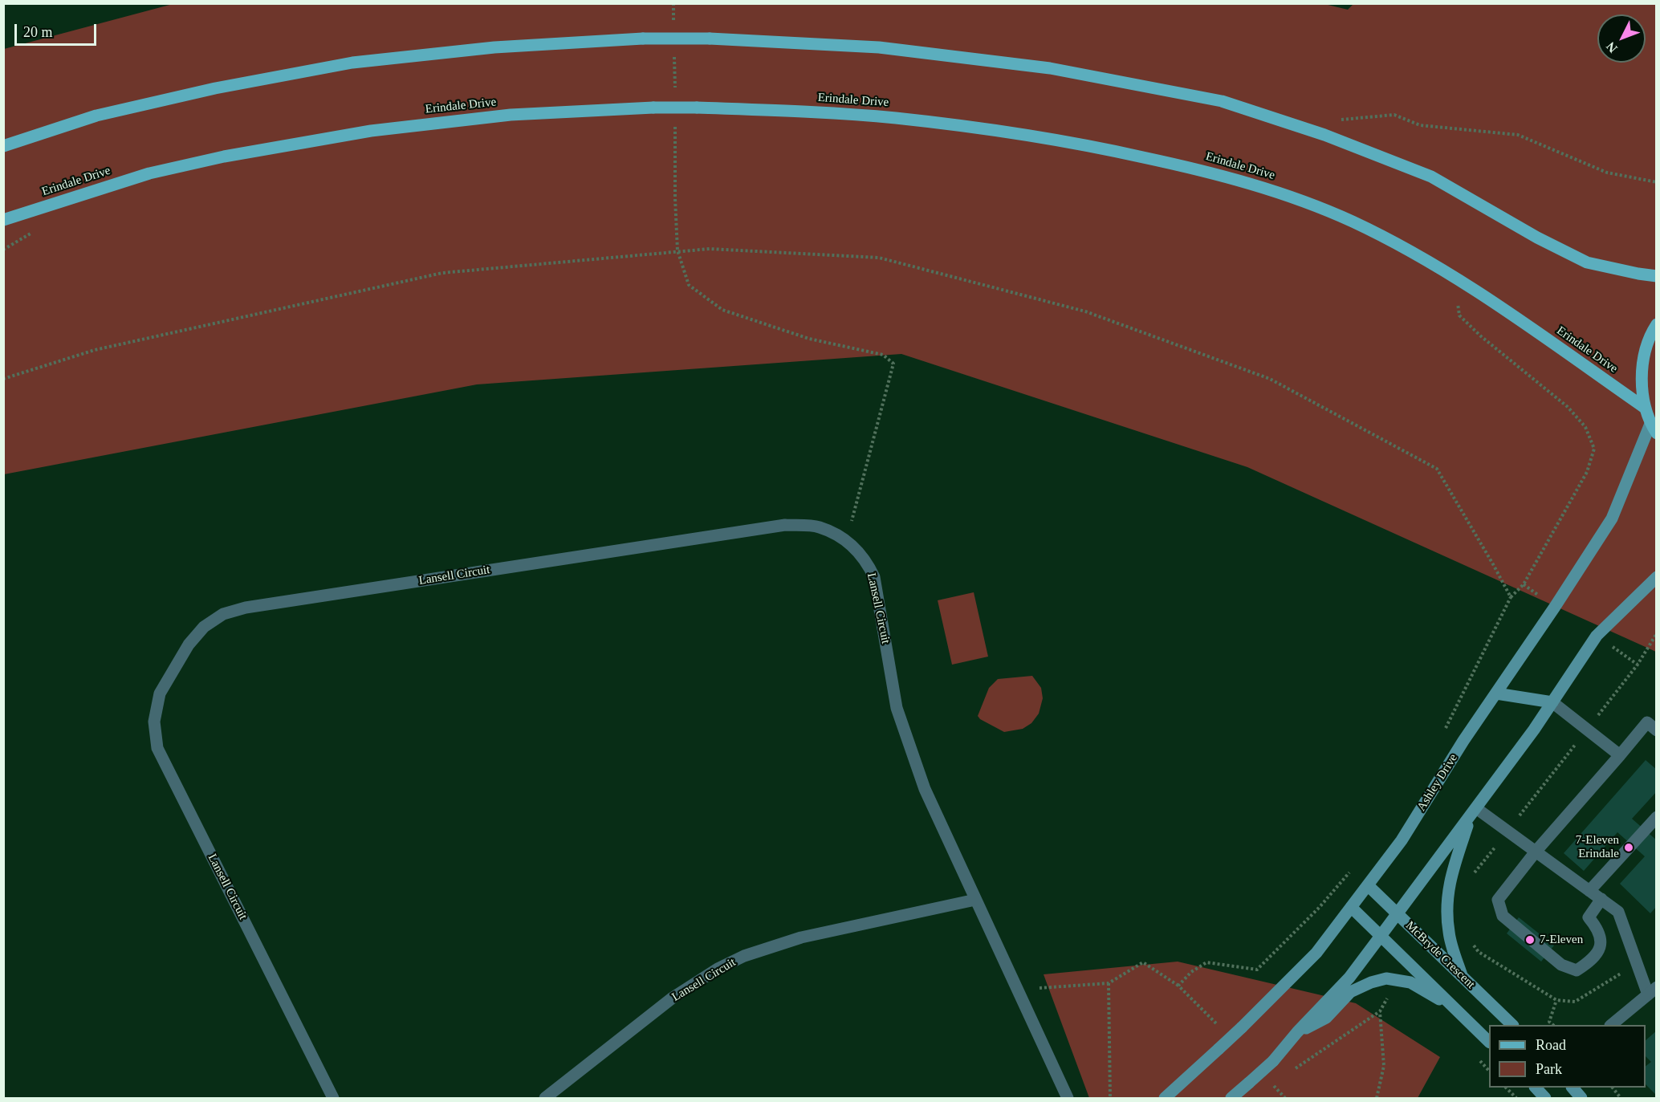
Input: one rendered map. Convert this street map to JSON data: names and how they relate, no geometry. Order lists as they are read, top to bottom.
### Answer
{
  "streets": {
    "main road": ["Erindale Drive"],
    "street": ["Lansell Circuit", "Ashley Drive", "McBryde Crescent"]
  },
  "crossings": [
    ["Ashley Drive", "McBryde Crescent"]
  ],
  "places": ["7-Eleven Erindale", "7-Eleven"],
  "legend": ["Road", "Park"],
  "scale_bar": "20 m",
  "north": "bottom left"
}
